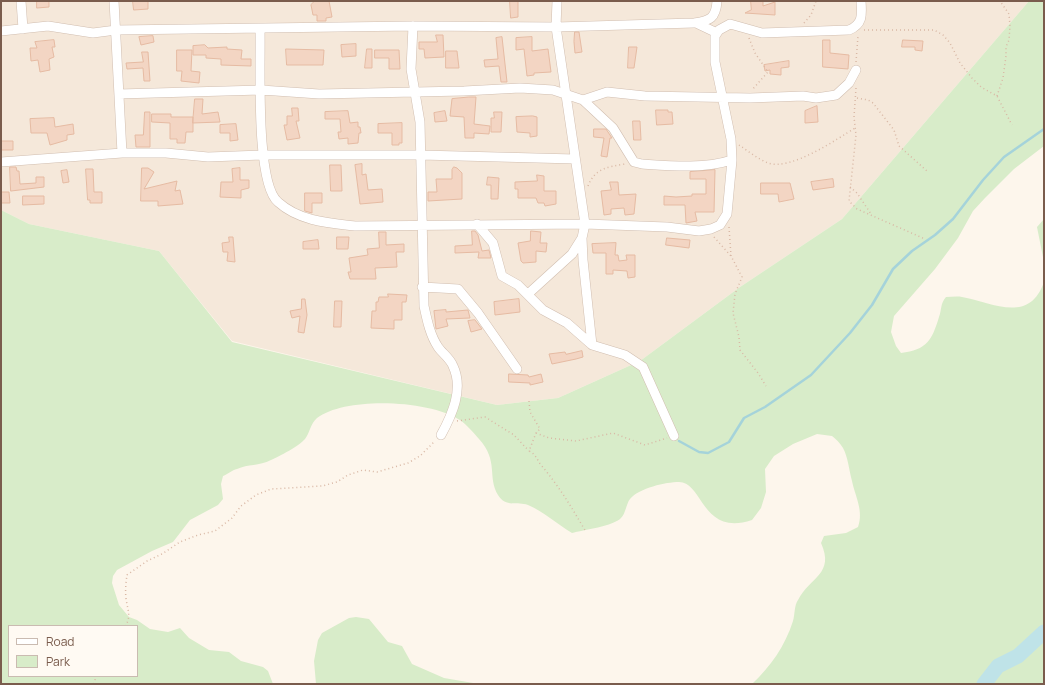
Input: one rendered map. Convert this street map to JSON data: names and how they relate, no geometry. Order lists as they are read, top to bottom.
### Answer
{
  "legend": ["Road", "Park"]
}
